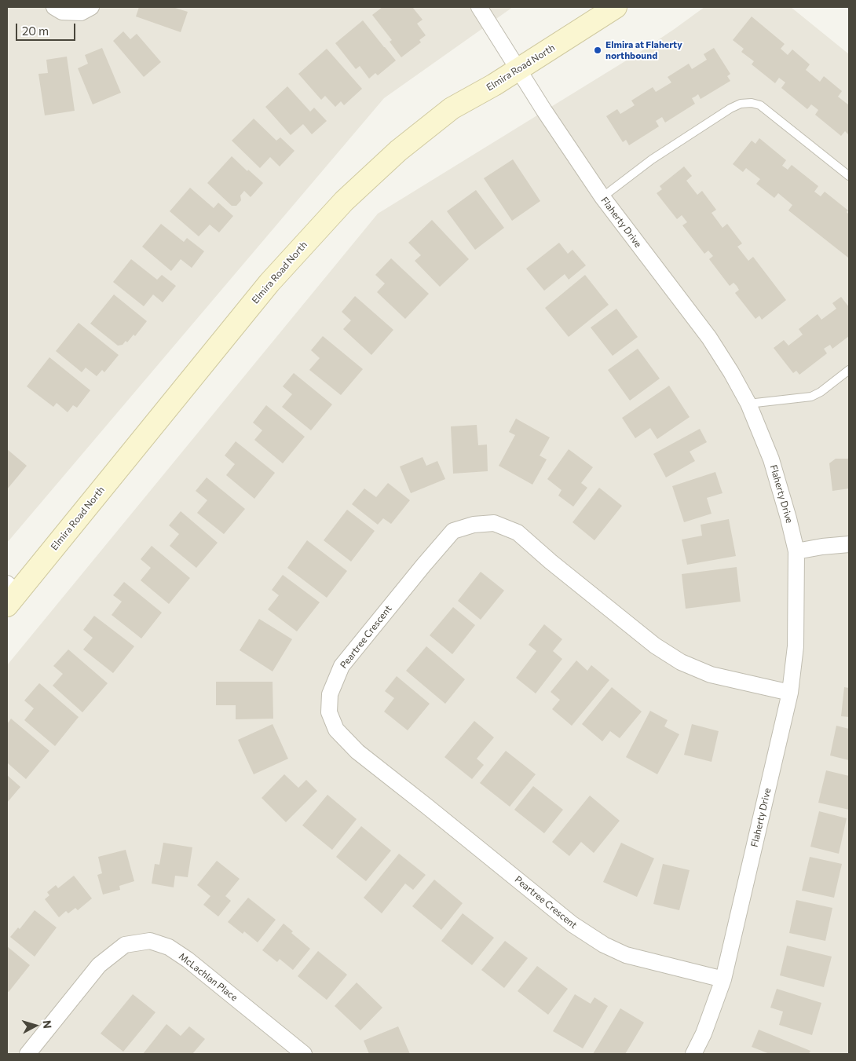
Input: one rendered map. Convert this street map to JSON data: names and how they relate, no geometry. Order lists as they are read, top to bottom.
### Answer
{
  "streets": {
    "main road": ["Elmira Road North"],
    "street": ["Flaherty Drive", "Peartree Crescent", "McLachlan Place"]
  },
  "crossings": [
    ["Elmira Road North", "Flaherty Drive"],
    ["Flaherty Drive", "Peartree Crescent"]
  ],
  "places": ["Elmira at Flaherty northbound"],
  "scale_bar": "20 m",
  "north": "right"
}
